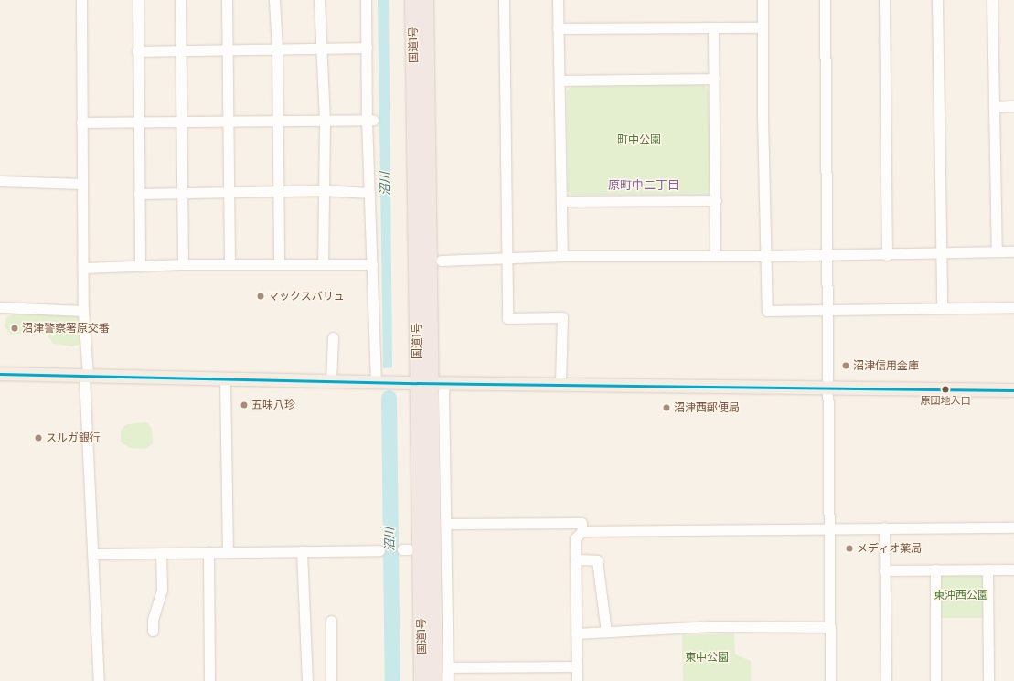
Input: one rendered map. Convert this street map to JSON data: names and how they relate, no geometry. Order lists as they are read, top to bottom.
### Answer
{
  "streets": {
    "highway": ["国道1号"]
  },
  "districts": ["原町中二丁目"],
  "water": ["沼川"],
  "parks": ["町中公園", "東沖西公園", "東中公園"],
  "places": [
    "マックスバリュ",
    "沼津警察署原交番",
    "沼津信用金庫",
    "原団地入口",
    "五味八珍",
    "沼津西郵便局",
    "スルガ銀行",
    "メディオ薬局"
  ]
}
